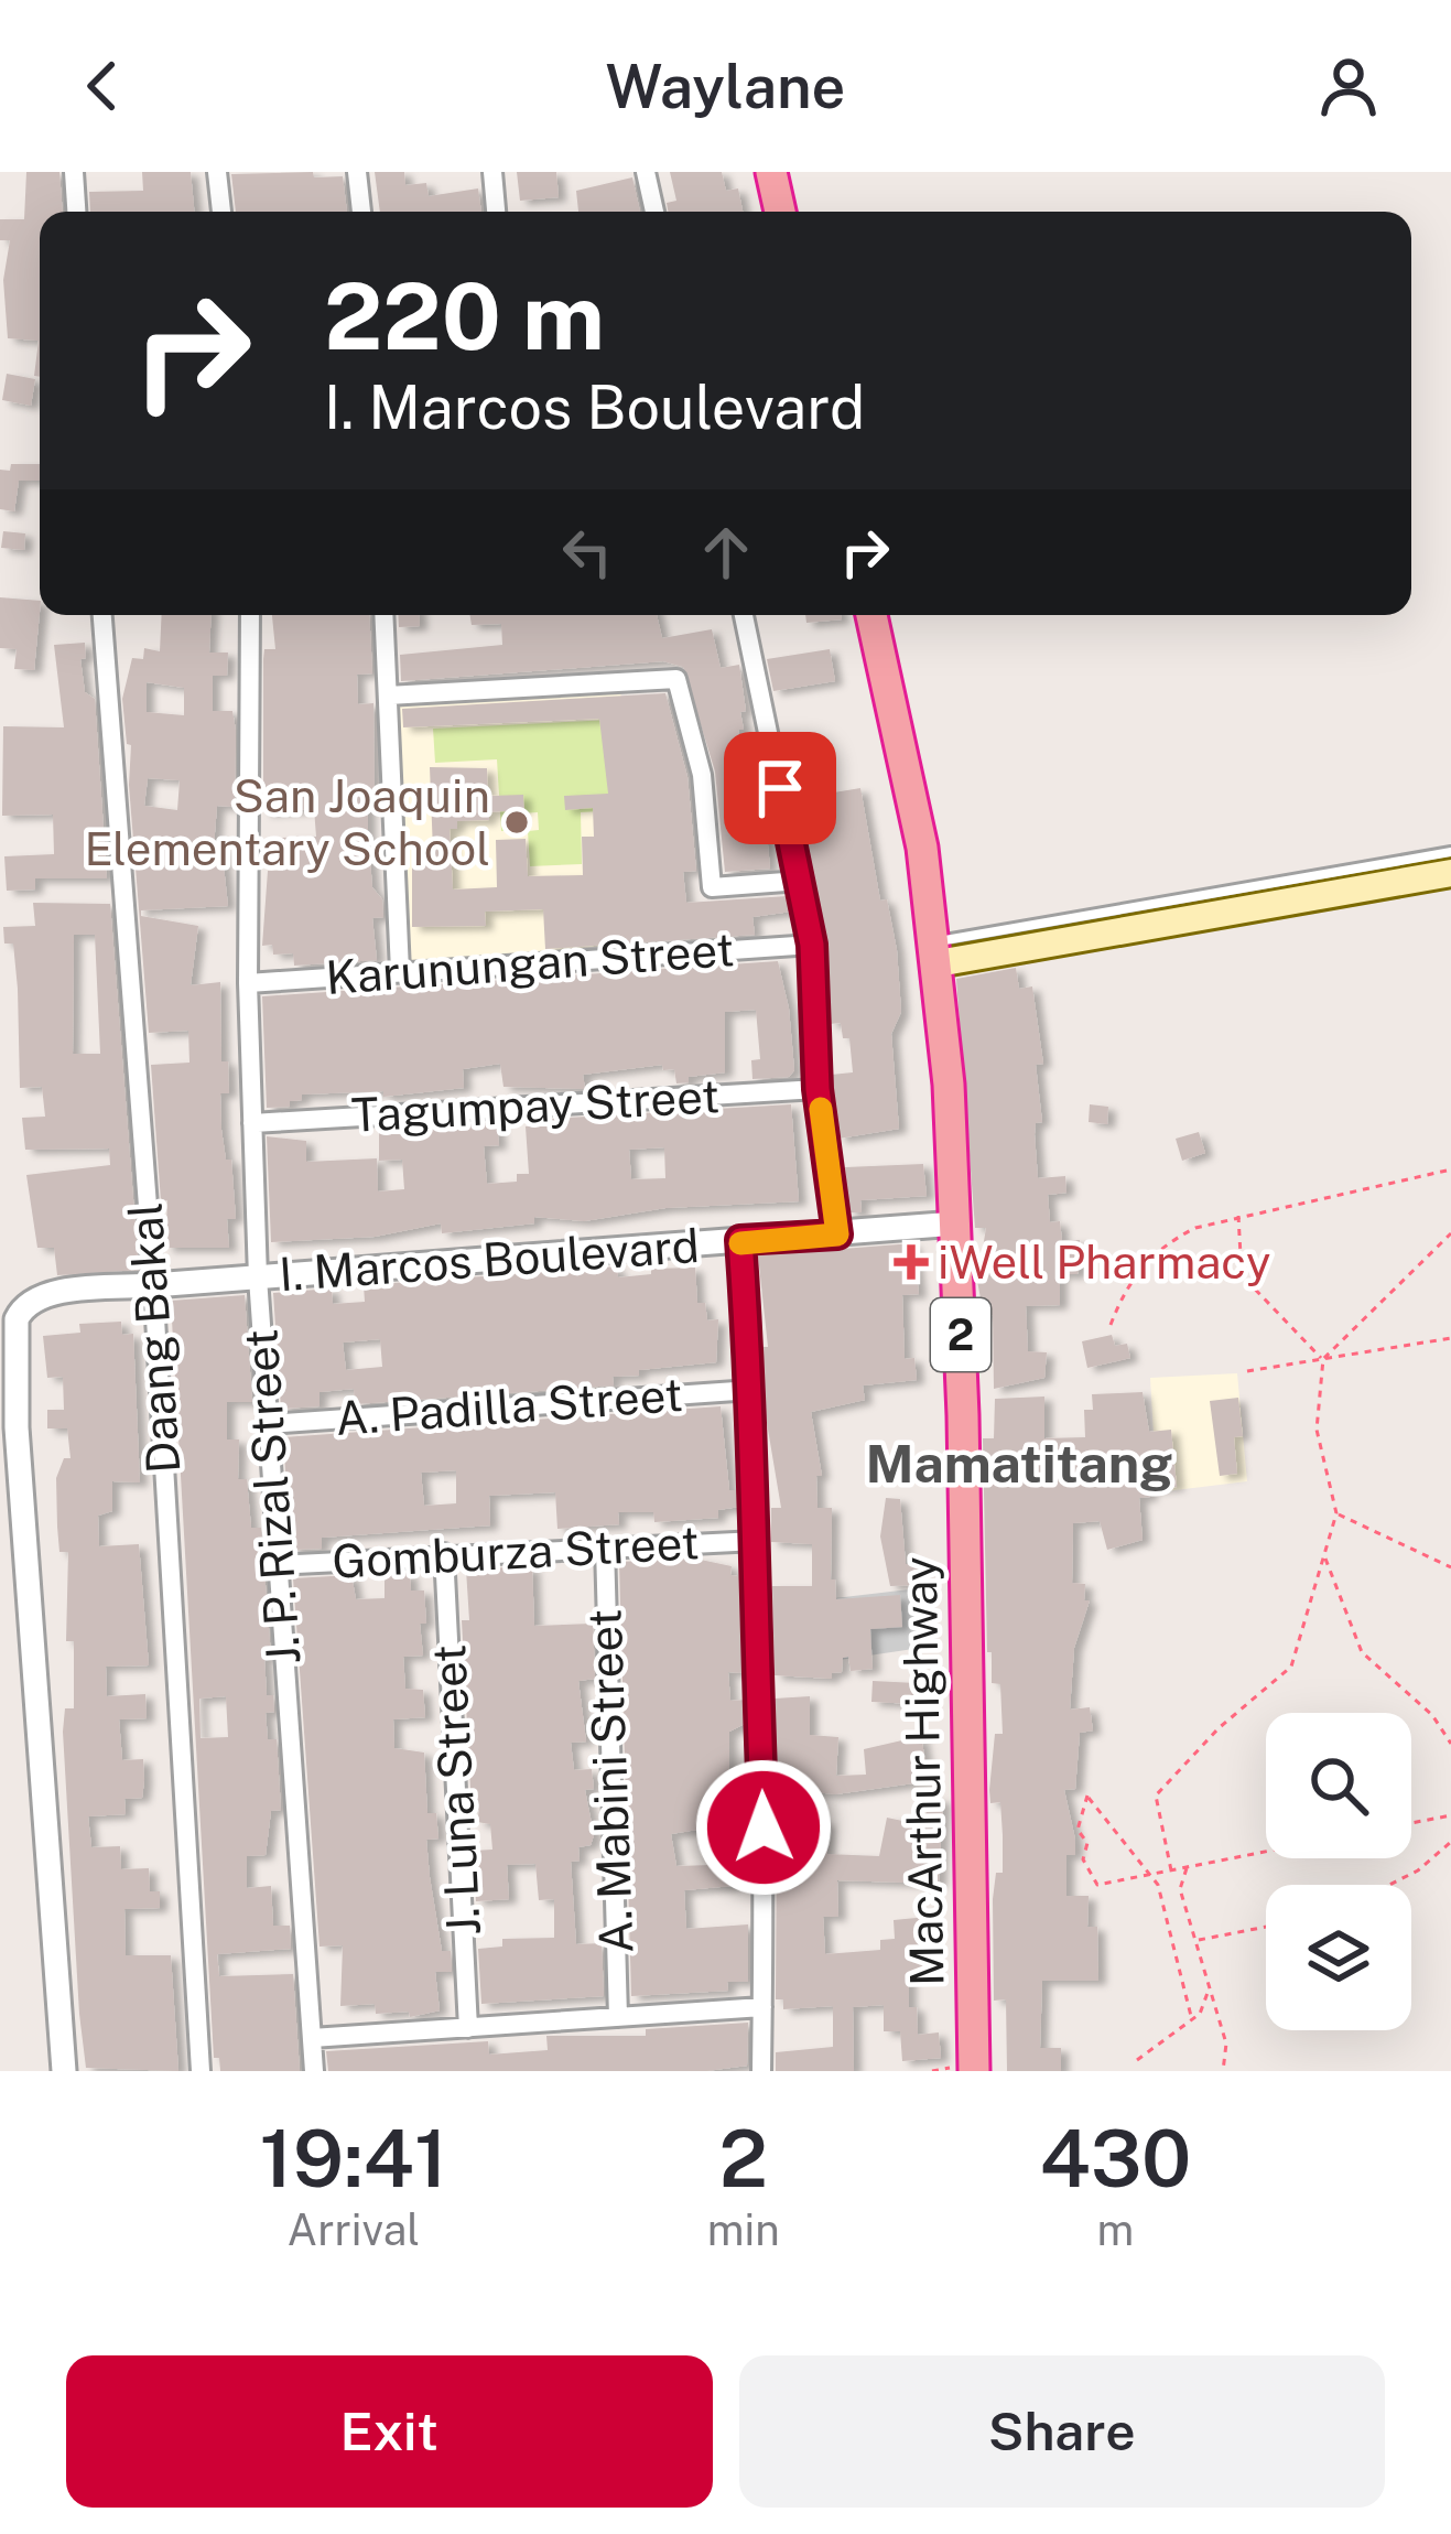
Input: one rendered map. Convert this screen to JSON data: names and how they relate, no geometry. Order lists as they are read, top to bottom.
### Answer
{
  "streets": {
    "highway": ["2", "MacArthur Highway"],
    "street": [
      "Karunungan Street",
      "Tagumpay Street",
      "I. Marcos Boulevard",
      "Daang Bakal",
      "A. Padilla Street",
      "J. P. Rizal Street",
      "Gomburza Street",
      "A. Mabini Street",
      "J. Luna Street"
    ]
  },
  "crossings": [
    ["Karunungan Street", "J. P. Rizal Street"],
    ["Tagumpay Street", "J. P. Rizal Street"],
    ["I. Marcos Boulevard", "Daang Bakal"],
    ["I. Marcos Boulevard", "J. P. Rizal Street"],
    ["I. Marcos Boulevard", "MacArthur Highway"],
    ["A. Padilla Street", "J. P. Rizal Street"],
    ["J. P. Rizal Street", "Gomburza Street"],
    ["Gomburza Street", "A. Mabini Street"],
    ["Gomburza Street", "J. Luna Street"]
  ],
  "districts": ["Mamatitang"],
  "places": {
    "other": ["San Joaquin Elementary School"],
    "health": ["iWell Pharmacy"]
  },
  "page": {
    "header": "Waylane",
    "turn": ["220 m", "I. Marcos Boulevard"],
    "eta": [
      "19:41",
      "Arrival",
      "2",
      "min",
      "430",
      "m"
    ],
    "buttons": ["Exit", "Share"]
  }
}
